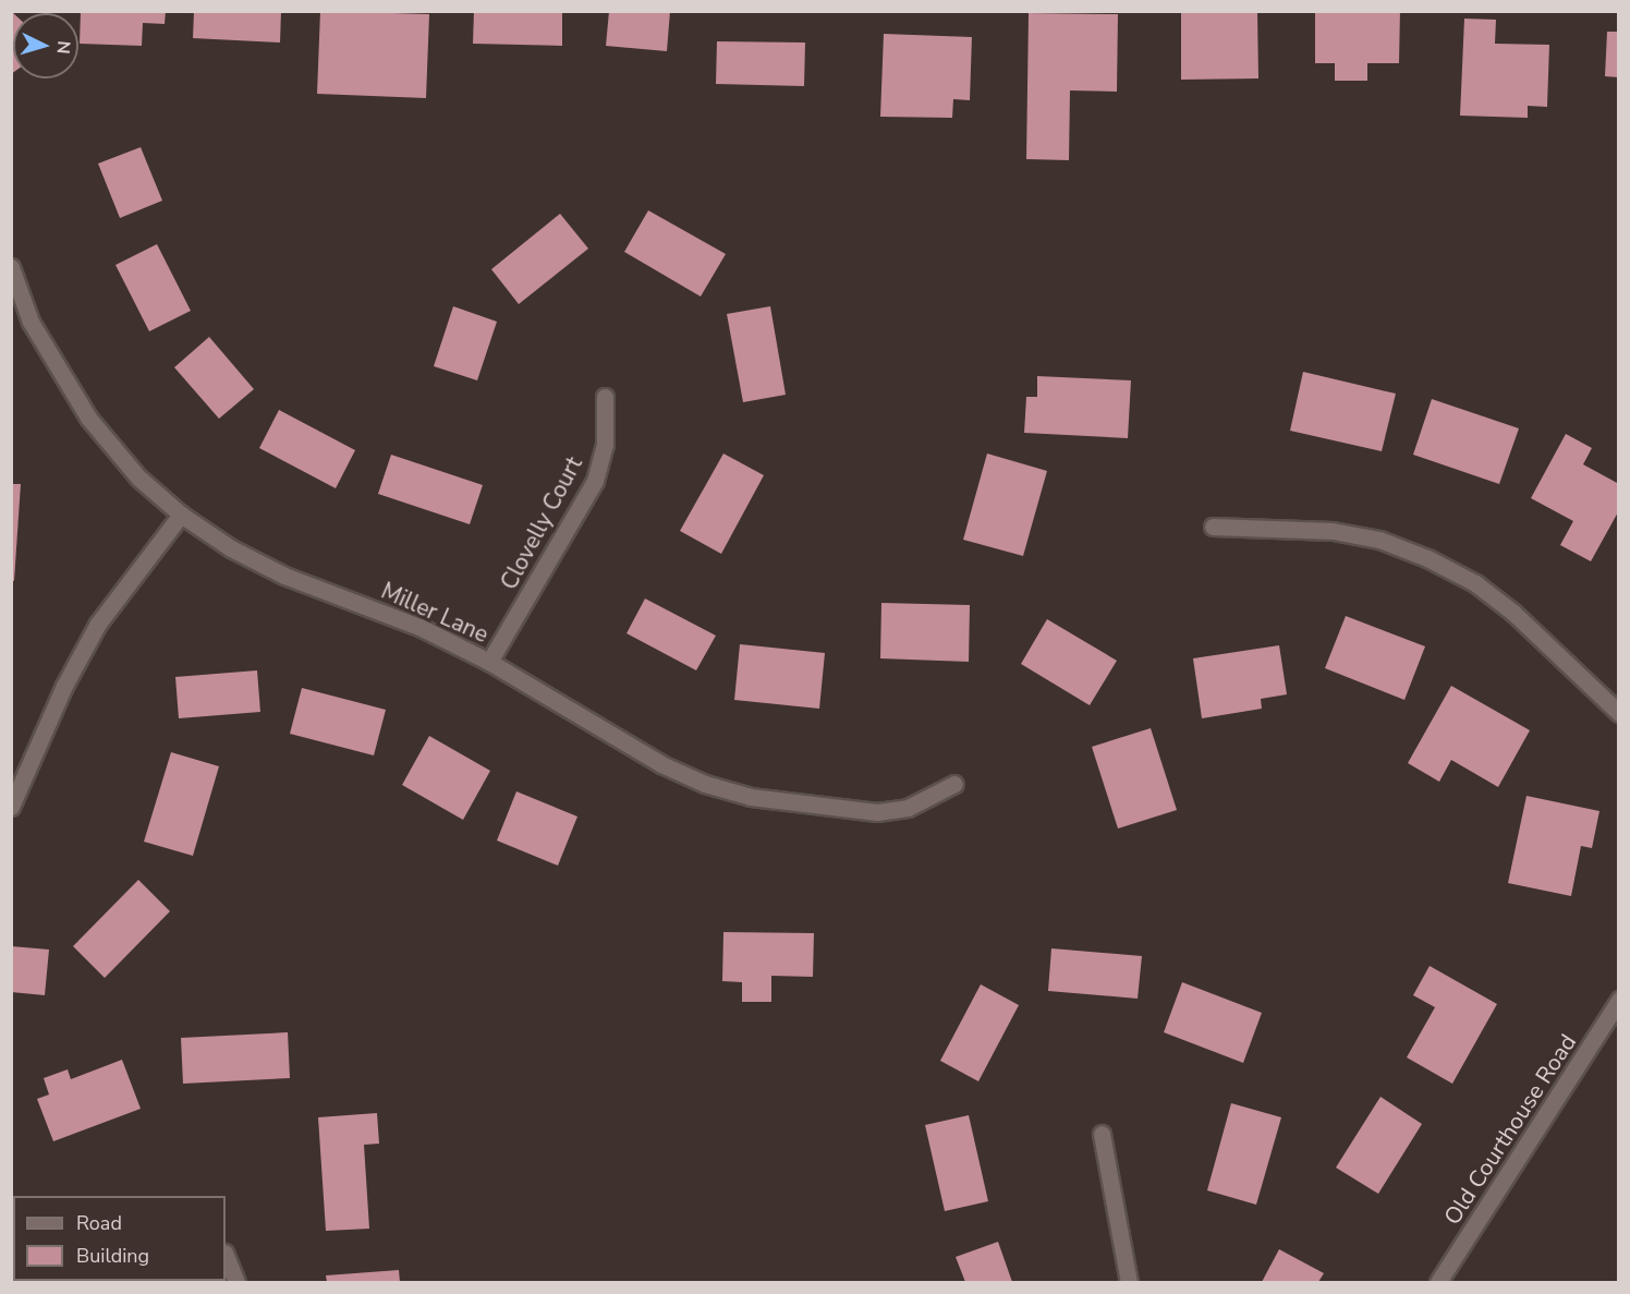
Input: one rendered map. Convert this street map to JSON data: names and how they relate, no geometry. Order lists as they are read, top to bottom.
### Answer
{
  "streets": {
    "street": ["Clovelly Court", "Miller Lane", "Old Courthouse Road"]
  },
  "crossings": [
    ["Clovelly Court", "Miller Lane"]
  ],
  "legend": ["Road", "Building"],
  "north": "right"
}
